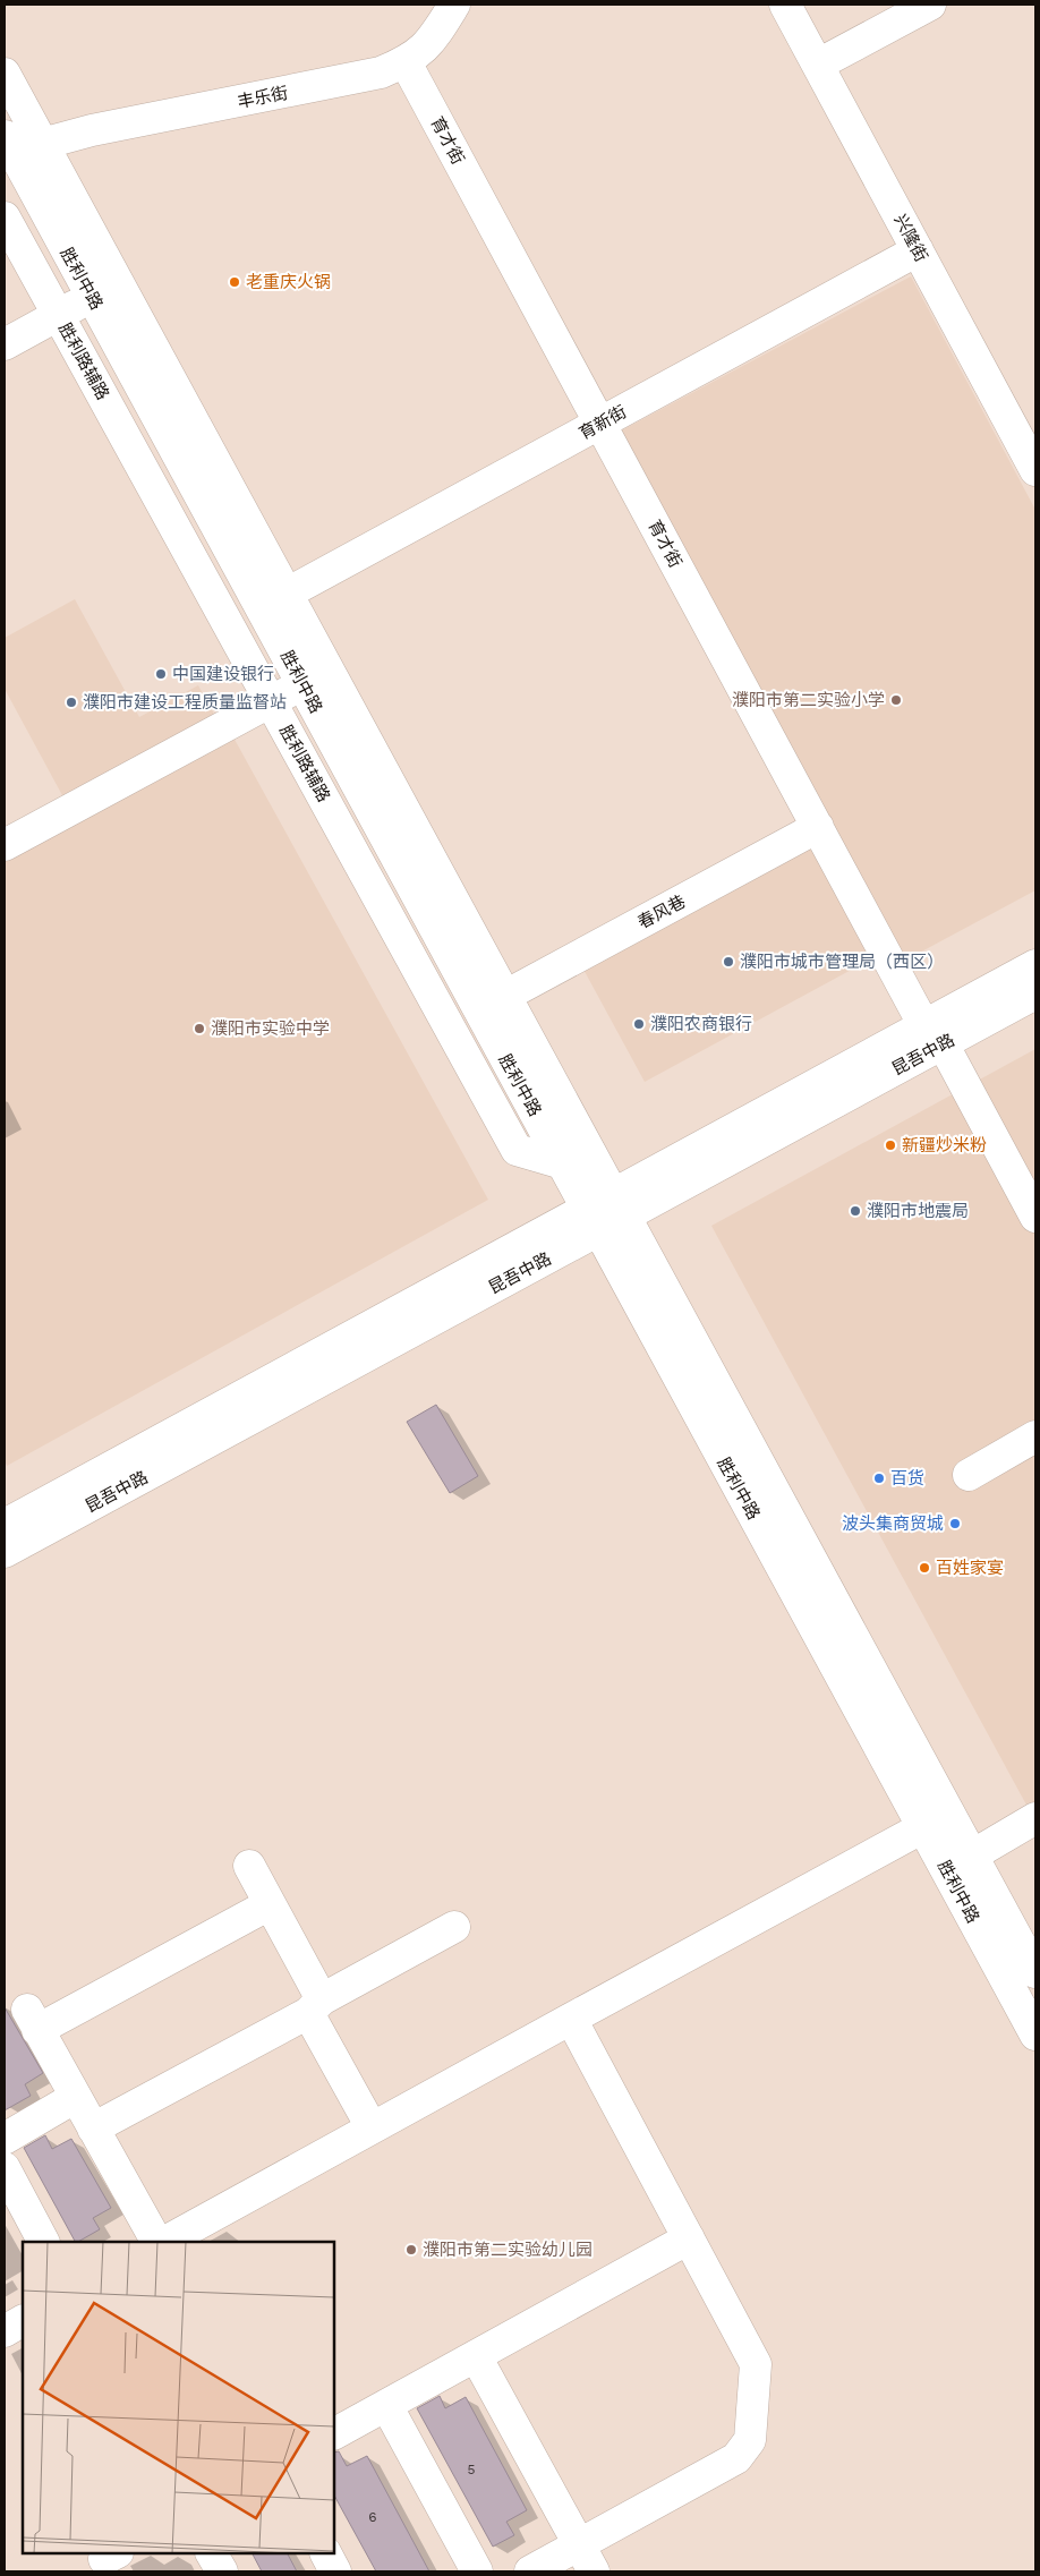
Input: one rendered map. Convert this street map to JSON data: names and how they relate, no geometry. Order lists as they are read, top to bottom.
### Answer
{
  "streets": {
    "street": [
      "丰乐街",
      "育才街",
      "兴隆街",
      "胜利中路",
      "胜利路辅路",
      "育新街",
      "春风巷",
      "昆吾中路"
    ]
  },
  "crossings": [
    ["丰乐街", "育才街"],
    ["丰乐街", "胜利中路"],
    ["育才街", "育新街"],
    ["育才街", "春风巷"],
    ["育才街", "昆吾中路"],
    ["兴隆街", "育新街"],
    ["胜利中路", "胜利路辅路"],
    ["胜利中路", "育新街"],
    ["胜利中路", "春风巷"],
    ["胜利中路", "昆吾中路"]
  ],
  "places": [
    "老重庆火锅",
    "中国建设银行",
    "濮阳市第二实验小学",
    "濮阳市建设工程质量监督站",
    "濮阳市城市管理局（西区）",
    "濮阳农商银行",
    "濮阳市实验中学",
    "新疆炒米粉",
    "濮阳市地震局",
    "百货",
    "波头集商贸城",
    "百姓家宴",
    "濮阳市第二实验幼儿园"
  ],
  "house_numbers": ["5", "6"]
}
